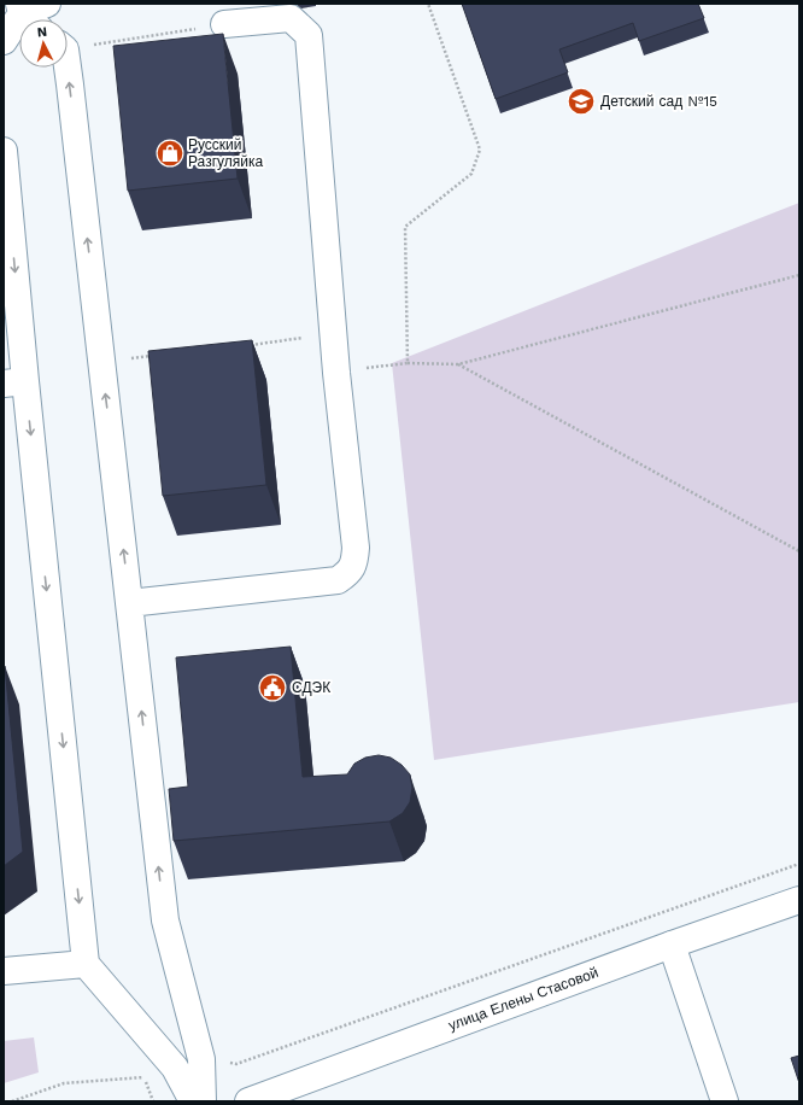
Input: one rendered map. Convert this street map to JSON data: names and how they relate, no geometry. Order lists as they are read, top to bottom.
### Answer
{
  "streets": {
    "street": ["улица Елены Стасовой"]
  },
  "places": {
    "school or university": ["Детский сад №15"],
    "shop": ["Русский Разгуляйка"],
    "public building": ["СДЭК"]
  },
  "north": "top"
}
